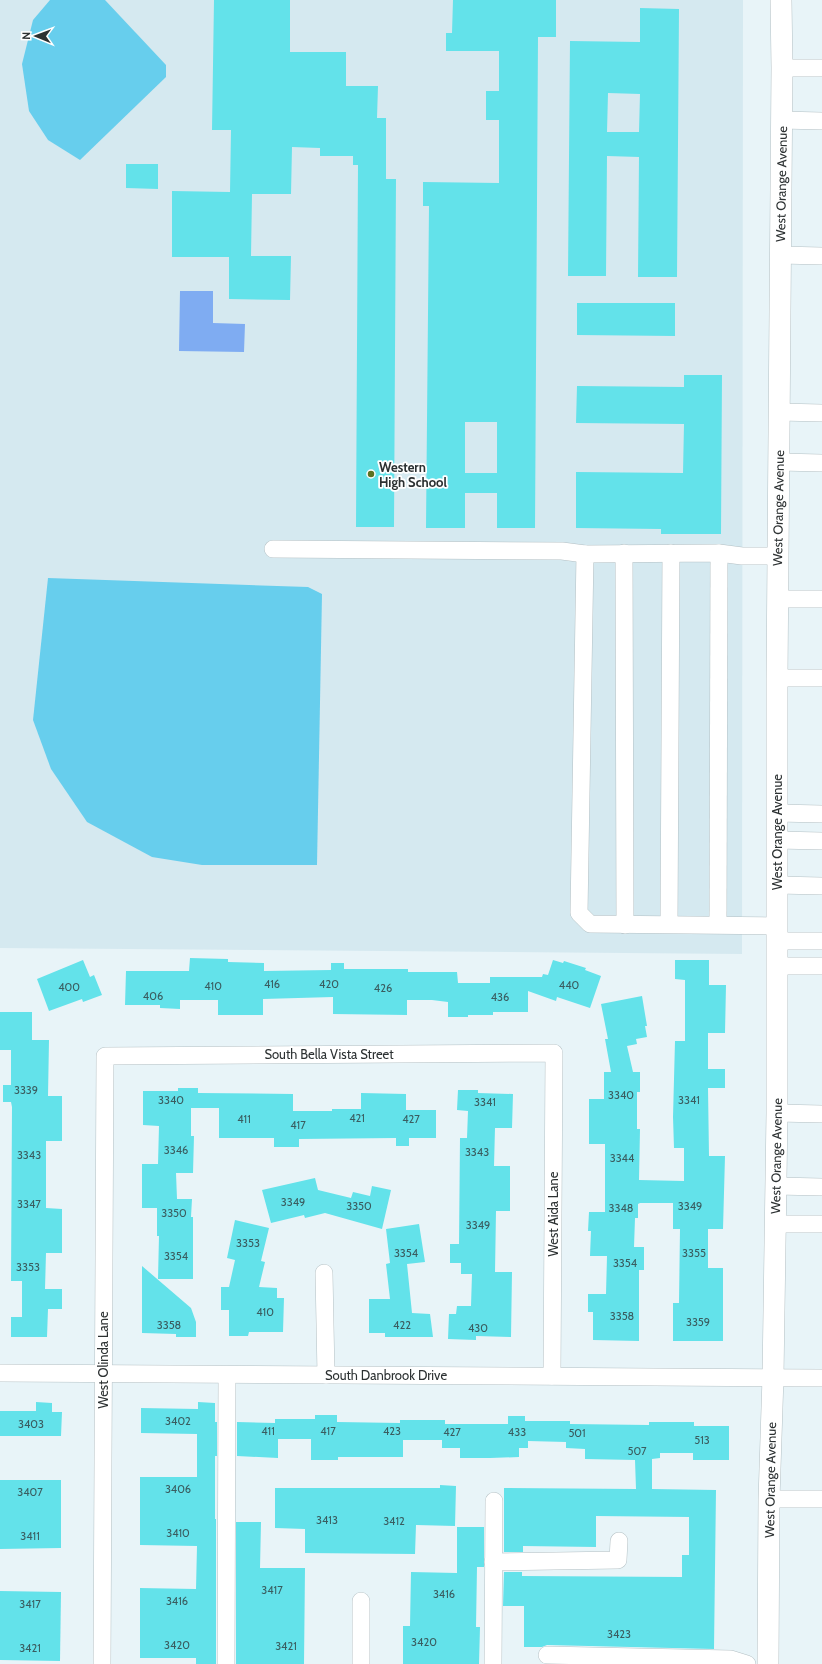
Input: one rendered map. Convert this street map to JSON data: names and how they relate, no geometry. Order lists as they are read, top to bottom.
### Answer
{
  "streets": {
    "main road": ["West Orange Avenue"],
    "street": [
      "South Bella Vista Street",
      "West Aida Lane",
      "West Olinda Lane",
      "South Danbrook Drive"
    ]
  },
  "crossings": [
    ["West Orange Avenue", "South Danbrook Drive"],
    ["South Bella Vista Street", "West Aida Lane"],
    ["South Bella Vista Street", "West Olinda Lane"],
    ["West Aida Lane", "South Danbrook Drive"],
    ["West Olinda Lane", "South Danbrook Drive"]
  ],
  "places": ["Western High School"],
  "house_numbers": [
    "416",
    "420",
    "440",
    "410",
    "400",
    "426",
    "406",
    "436",
    "3339",
    "3340",
    "3340",
    "3341",
    "3341",
    "421",
    "411",
    "427",
    "417",
    "3346",
    "3343",
    "3343",
    "3344",
    "3349",
    "3347",
    "3350",
    "3349",
    "3348",
    "3350",
    "3349",
    "3353",
    "3354",
    "3355",
    "3354",
    "3354",
    "3353",
    "410",
    "3358",
    "3359",
    "3358",
    "422",
    "430",
    "3402",
    "3403",
    "411",
    "417",
    "423",
    "427",
    "433",
    "501",
    "513",
    "507",
    "3406",
    "3407",
    "3413",
    "3412",
    "3410",
    "3411",
    "3417",
    "3416",
    "3416",
    "3417",
    "3423",
    "3420",
    "3420",
    "3421",
    "3421"
  ],
  "north": "left"
}
